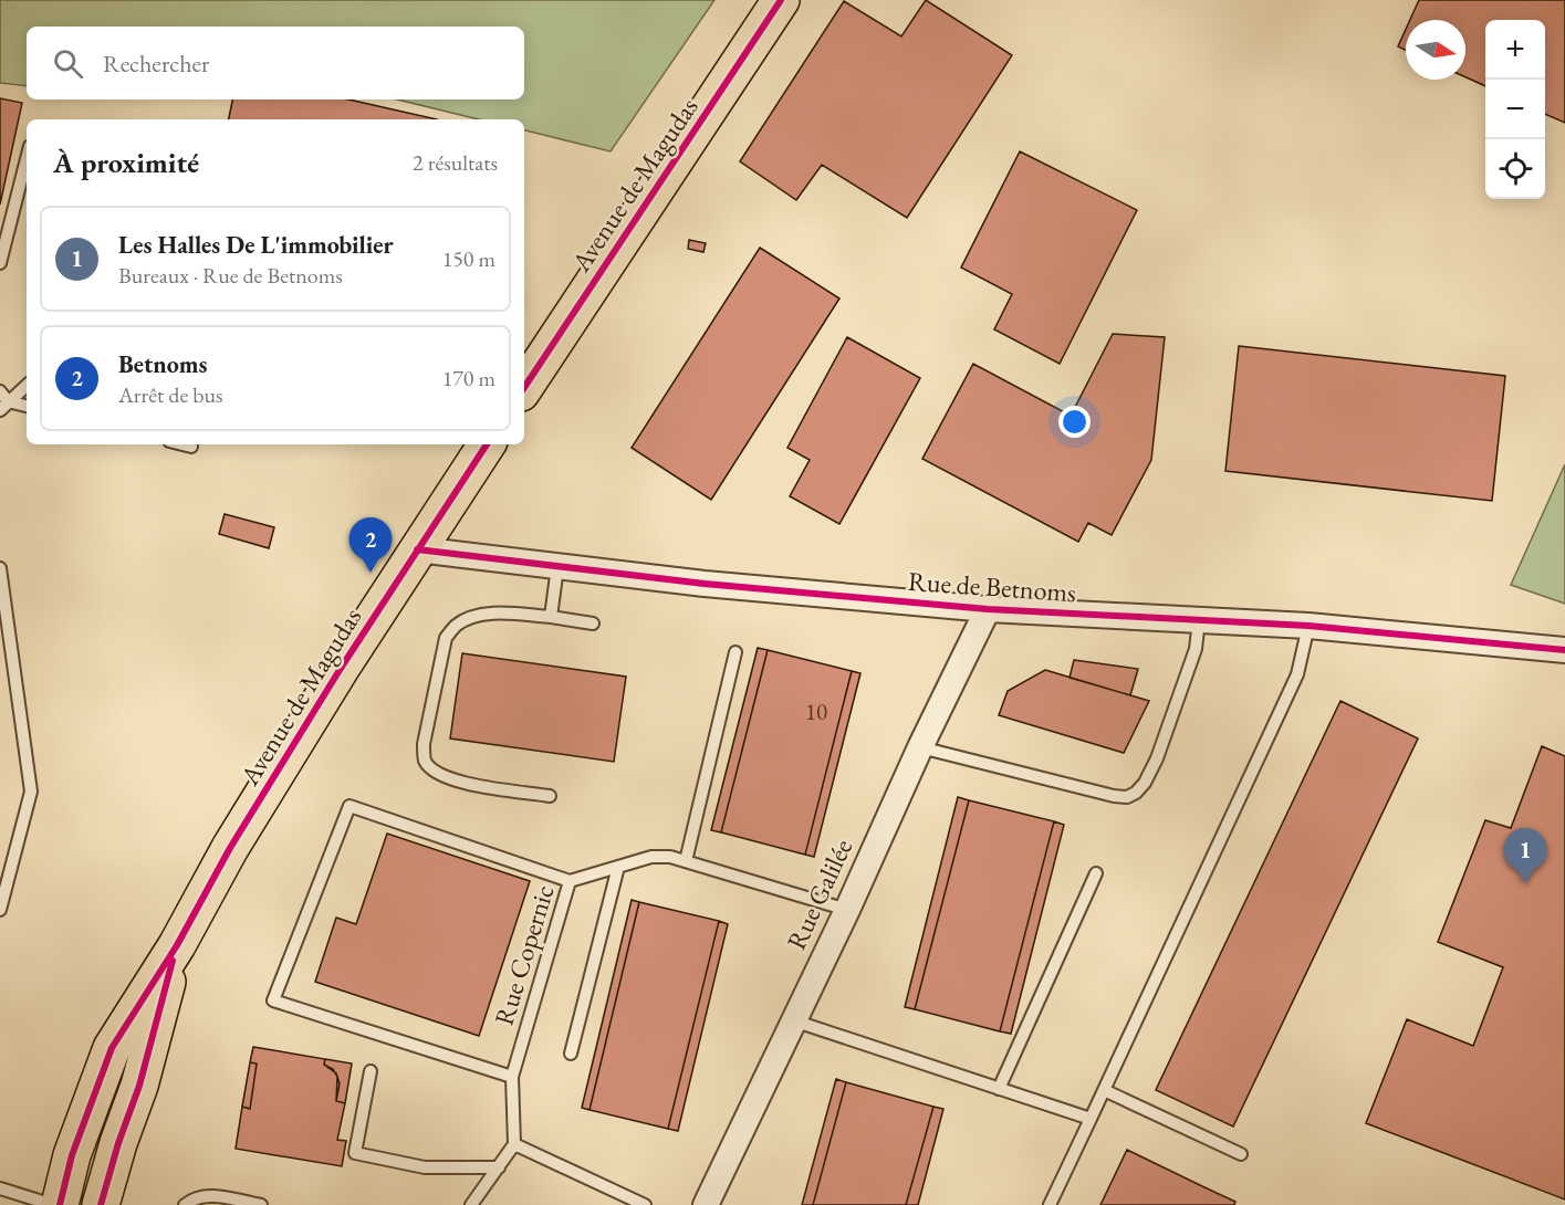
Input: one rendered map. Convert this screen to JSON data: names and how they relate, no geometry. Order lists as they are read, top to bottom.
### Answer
{
  "streets": {
    "main road": ["Avenue de Magudas"],
    "street": ["Rue de Betnoms", "Rue Galilée"],
    "lane": ["Rue Copernic"]
  },
  "crossings": [
    ["Avenue de Magudas", "Rue de Betnoms"],
    ["Rue de Betnoms", "Rue Galilée"],
    ["Rue Galilée", "Rue Copernic"]
  ],
  "house_numbers": ["10"],
  "north": "right",
  "page": {
    "map_buttons": ["+", "−"],
    "search": "Rechercher",
    "heading": ["À proximité", "2 résultats"],
    "list": [
      {
        "mark": "1",
        "name": "Les Halles De L'immobilier",
        "note": "Bureaux · Rue de Betnoms",
        "value": "150 m"
      },
      {
        "mark": "2",
        "name": "Betnoms",
        "note": "Arrêt de bus",
        "value": "170 m"
      }
    ],
    "pins": ["2", "1"]
  }
}
